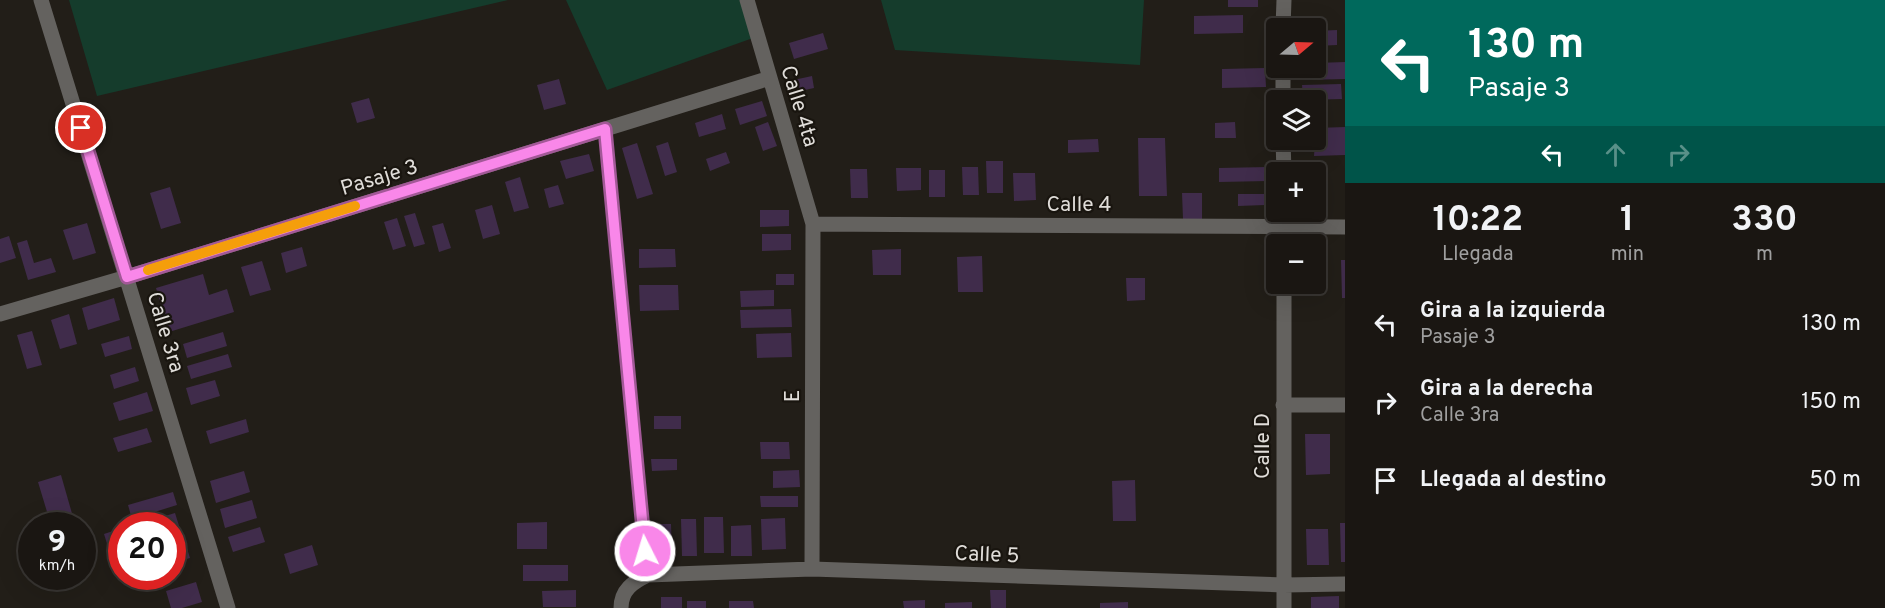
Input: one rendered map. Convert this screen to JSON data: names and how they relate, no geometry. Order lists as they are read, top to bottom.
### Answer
{
  "streets": {
    "street": [
      "Calle 4ta",
      "Pasaje 3",
      "Calle 4",
      "Calle 3ra",
      "E",
      "Calle D",
      "Calle 5"
    ]
  },
  "crossings": [
    ["Calle 4ta", "Pasaje 3"],
    ["Calle 4ta", "Calle 4"],
    ["Calle 4ta", "E"],
    ["Pasaje 3", "Calle 3ra"],
    ["Calle 4", "E"],
    ["E", "Calle 5"],
    ["Calle D", "Calle 5"]
  ],
  "north": "right",
  "page": {
    "turn": ["130 m", "Pasaje 3"],
    "map_buttons": ["+", "−"],
    "eta": [
      "10:22",
      "Llegada",
      "1",
      "min",
      "330",
      "m"
    ],
    "list": [
      {
        "name": "Gira a la izquierda",
        "note": "Pasaje 3",
        "value": "130 m"
      },
      {
        "name": "Gira a la derecha",
        "note": "Calle 3ra",
        "value": "150 m"
      },
      {
        "name": "Llegada al destino",
        "value": "50 m"
      }
    ],
    "speed": "9 km/h",
    "limit": "20"
  }
}
